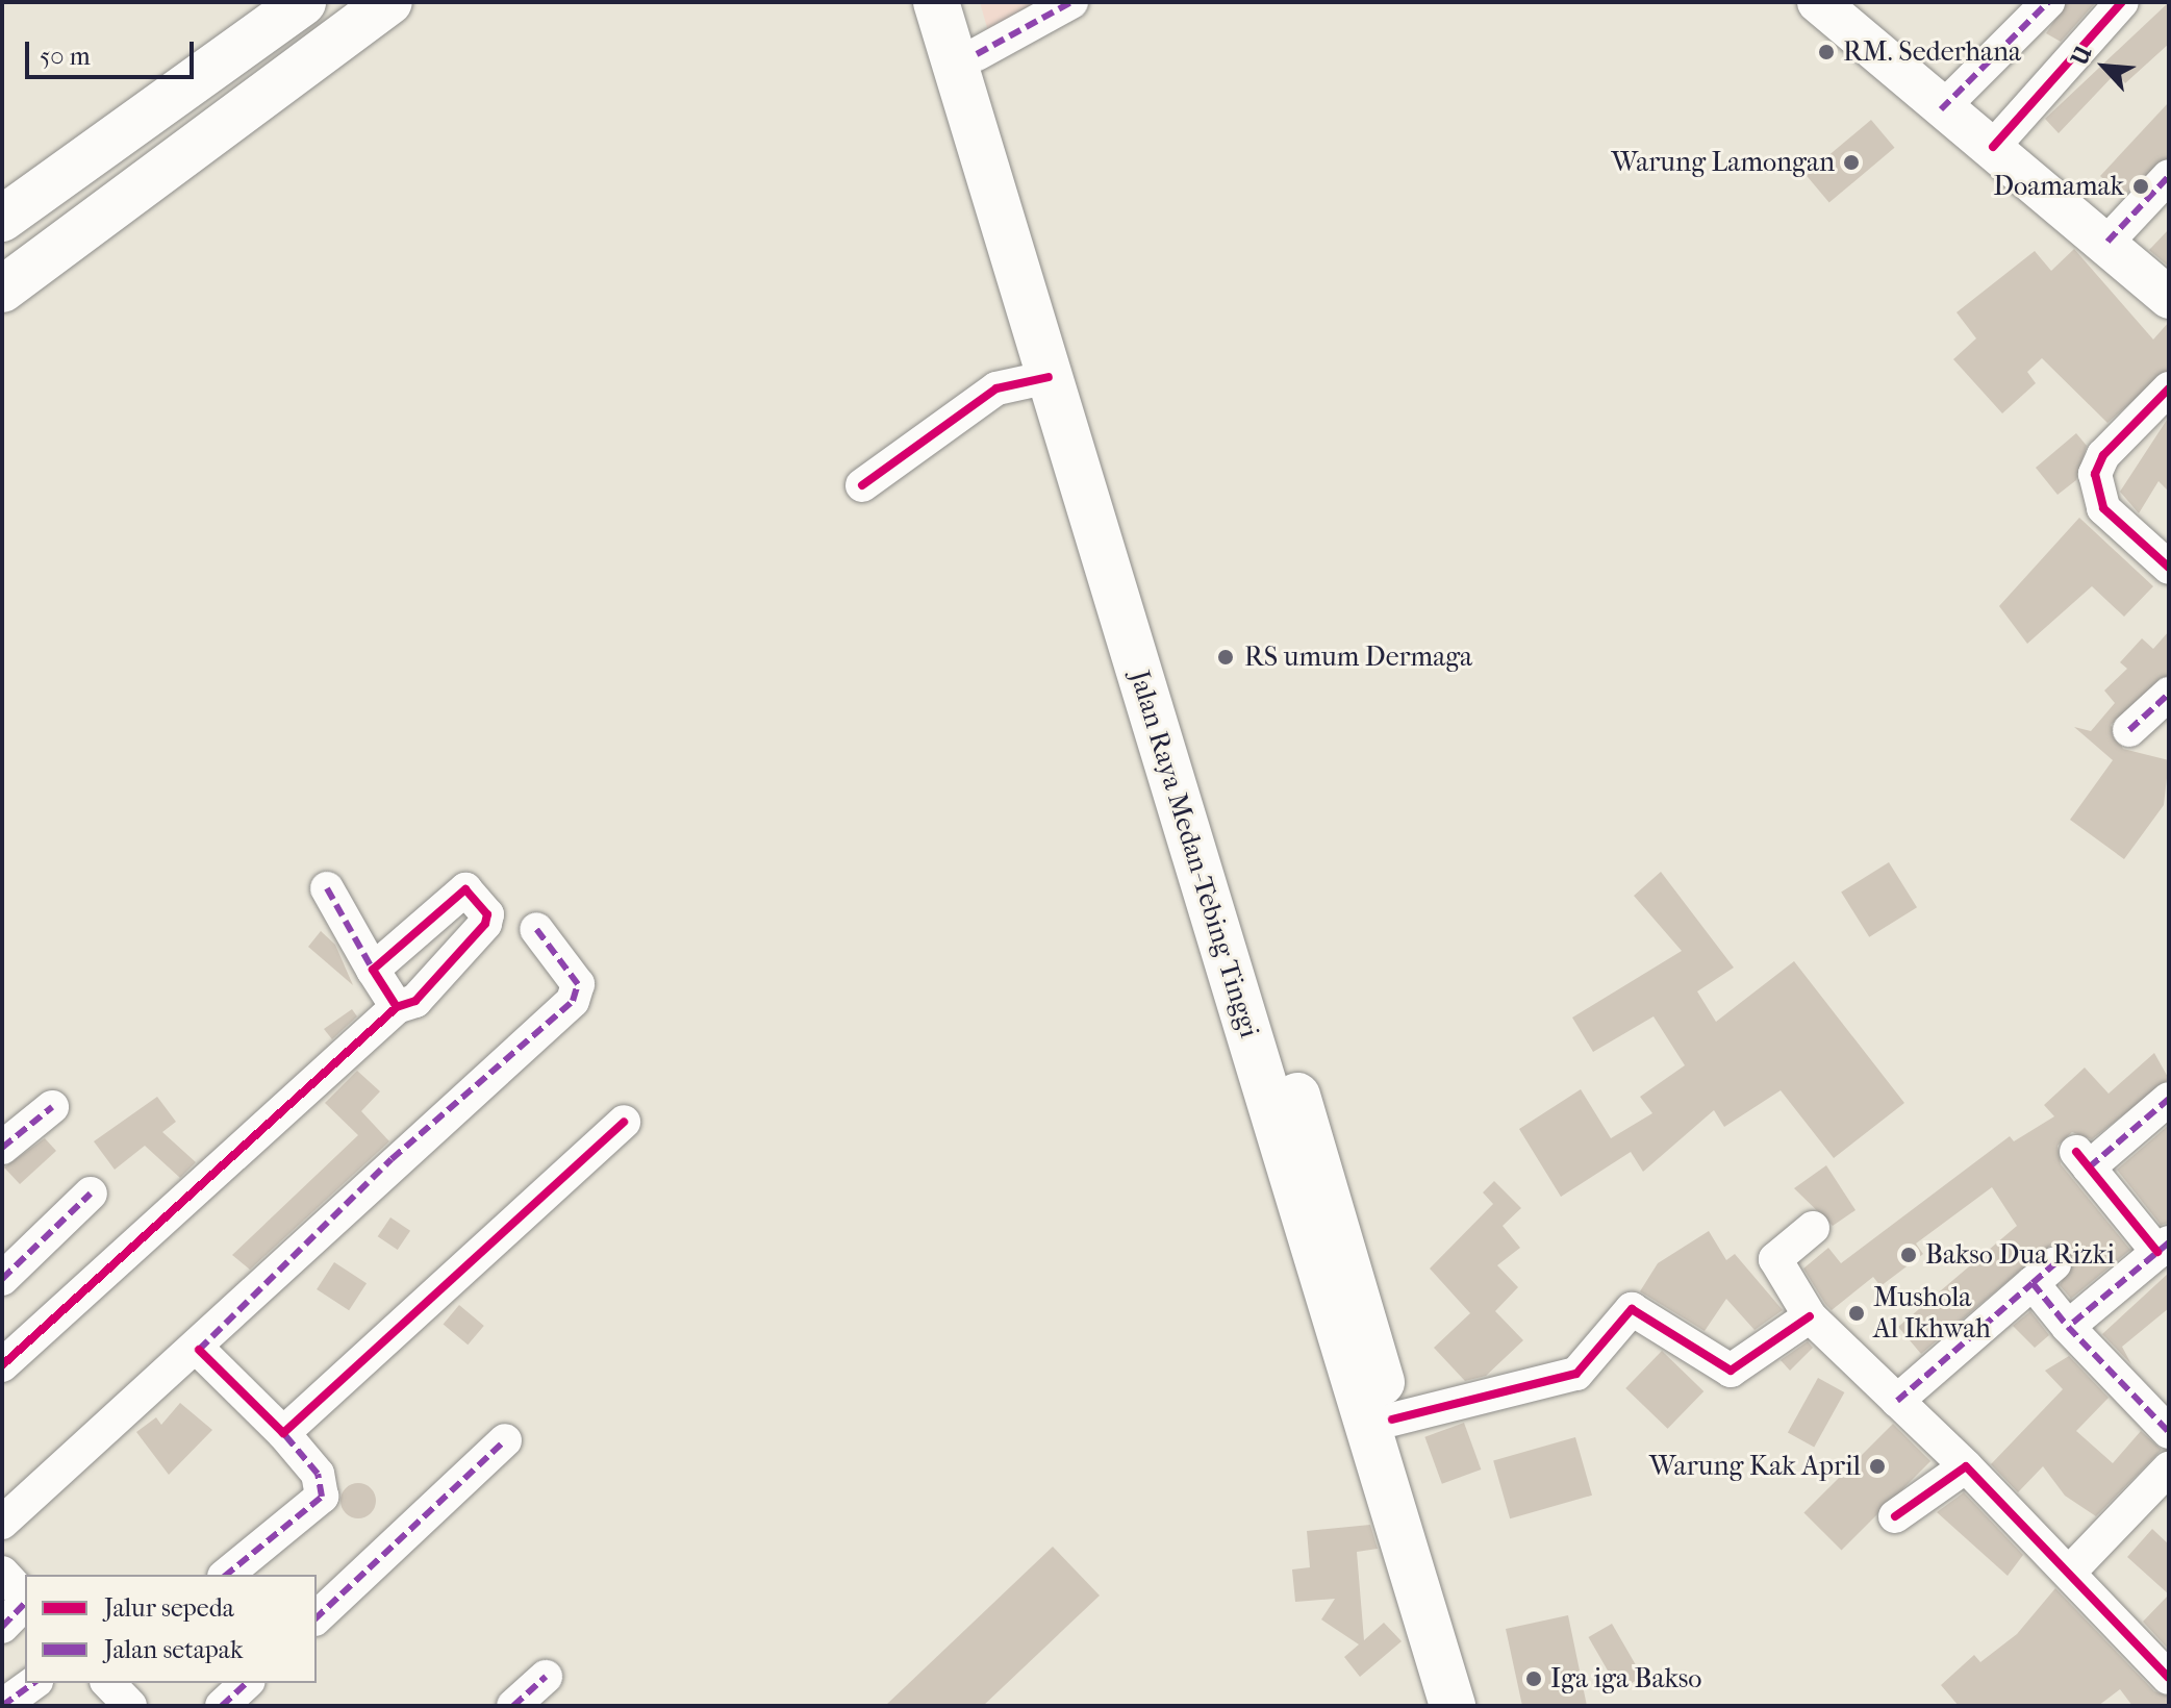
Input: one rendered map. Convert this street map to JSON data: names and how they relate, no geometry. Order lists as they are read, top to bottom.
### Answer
{
  "streets": {
    "highway": ["Jalan Raya Medan-Tebing Tinggi"]
  },
  "places": [
    "RM. Sederhana",
    "Warung Lamongan",
    "Doamamak",
    "RS umum Dermaga",
    "Bakso Dua Rizki",
    "Mushola Al Ikhwah",
    "Warung Kak April",
    "Iga iga Bakso"
  ],
  "legend": ["Jalur sepeda", "Jalan setapak"],
  "scale_bar": "50 m",
  "north": "top left"
}
